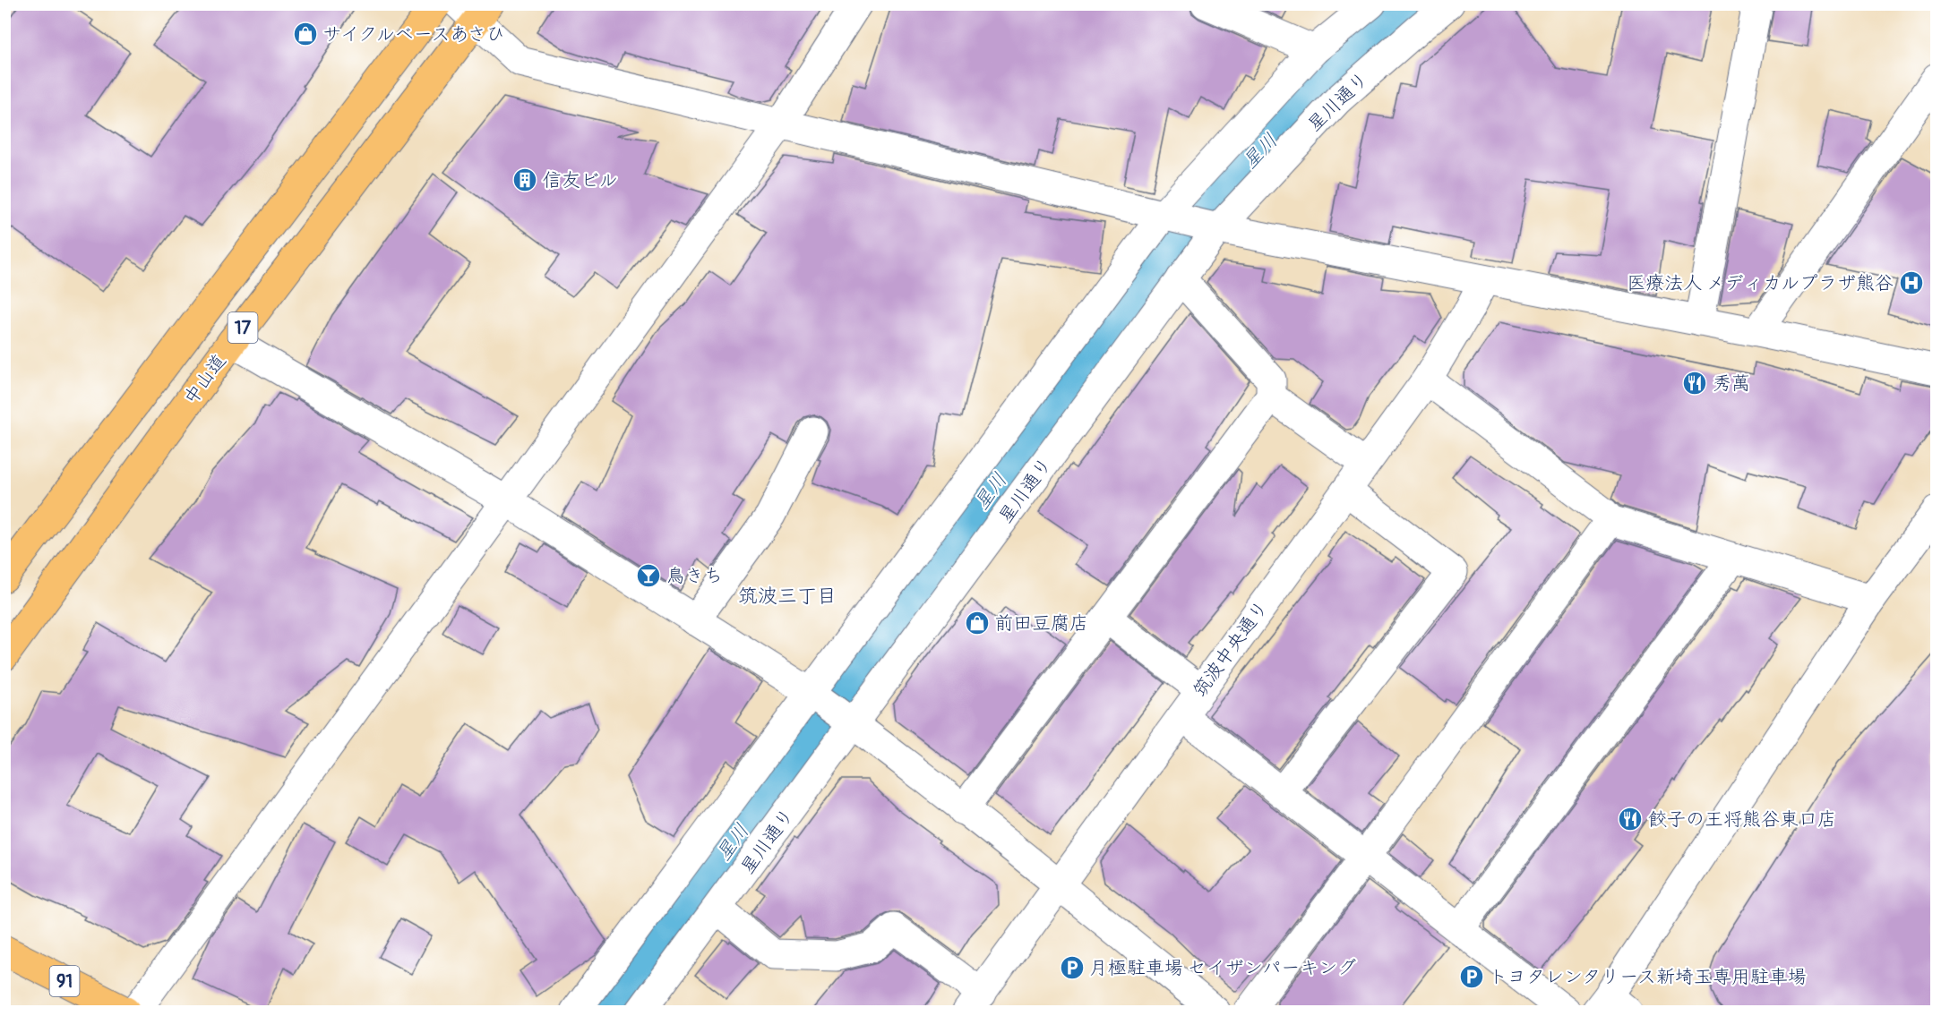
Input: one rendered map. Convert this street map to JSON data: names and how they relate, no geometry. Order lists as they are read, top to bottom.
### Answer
{
  "streets": {
    "main road": ["17", "中山道", "91"],
    "street": ["星川通り", "筑波中央通り"]
  },
  "districts": ["筑波三丁目"],
  "water": ["星川"],
  "places": {
    "shop": ["サイクルベースあさひ", "前田豆腐店"],
    "building": ["信友ビル"],
    "hospital": ["医療法人 メディカルプラザ熊谷"],
    "restaurant": ["秀萬", "餃子の王将熊谷東口店"],
    "bar": ["鳥きち"],
    "parking": ["月極駐車場 セイザンパーキング", "トヨタレンタリース新埼玉専用駐車場"]
  }
}
